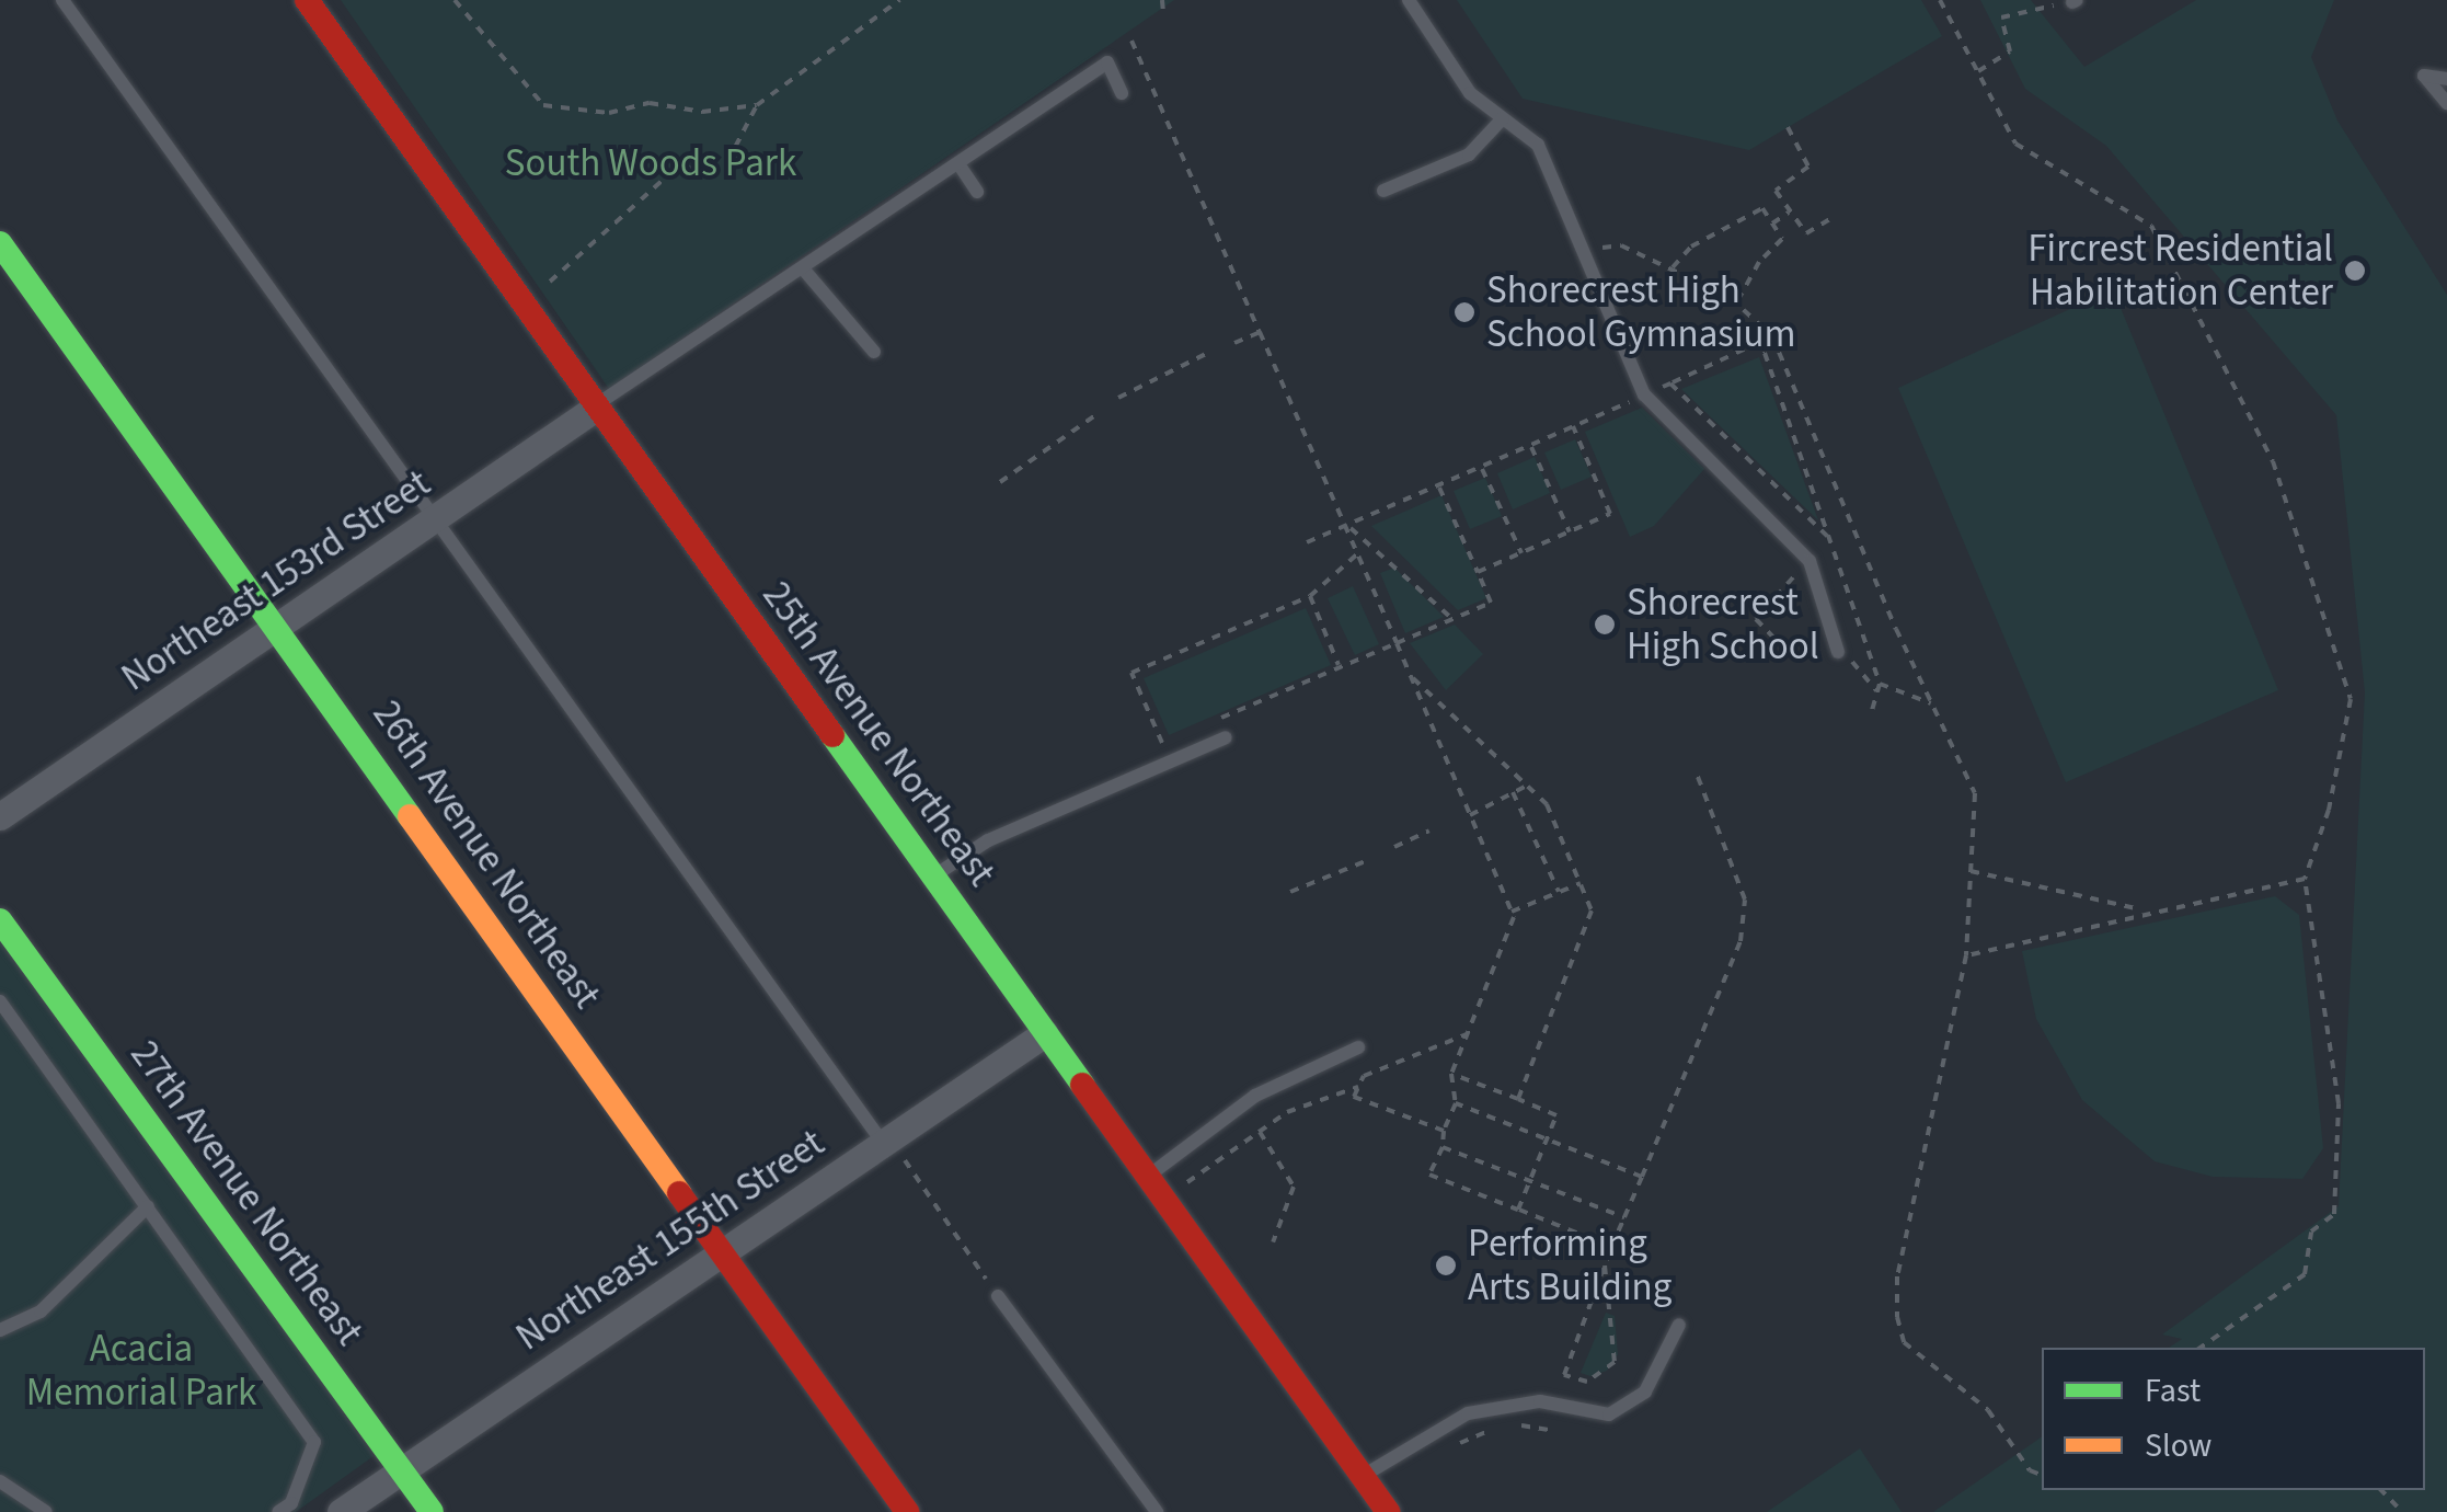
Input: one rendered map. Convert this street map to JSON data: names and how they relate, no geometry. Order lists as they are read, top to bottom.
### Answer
{
  "streets": {
    "street": [
      "Northeast 153rd Street",
      "25th Avenue Northeast",
      "26th Avenue Northeast",
      "27th Avenue Northeast",
      "Northeast 155th Street"
    ]
  },
  "crossings": [
    ["Northeast 153rd Street", "25th Avenue Northeast"],
    ["Northeast 153rd Street", "26th Avenue Northeast"],
    ["25th Avenue Northeast", "Northeast 155th Street"],
    ["26th Avenue Northeast", "Northeast 155th Street"],
    ["27th Avenue Northeast", "Northeast 155th Street"]
  ],
  "parks": ["South Woods Park", "Acacia Memorial Park"],
  "places": [
    "Fircrest Residential Habilitation Center",
    "Shorecrest High School Gymnasium",
    "Shorecrest High School",
    "Performing Arts Building"
  ],
  "legend": ["Fast", "Slow"]
}
